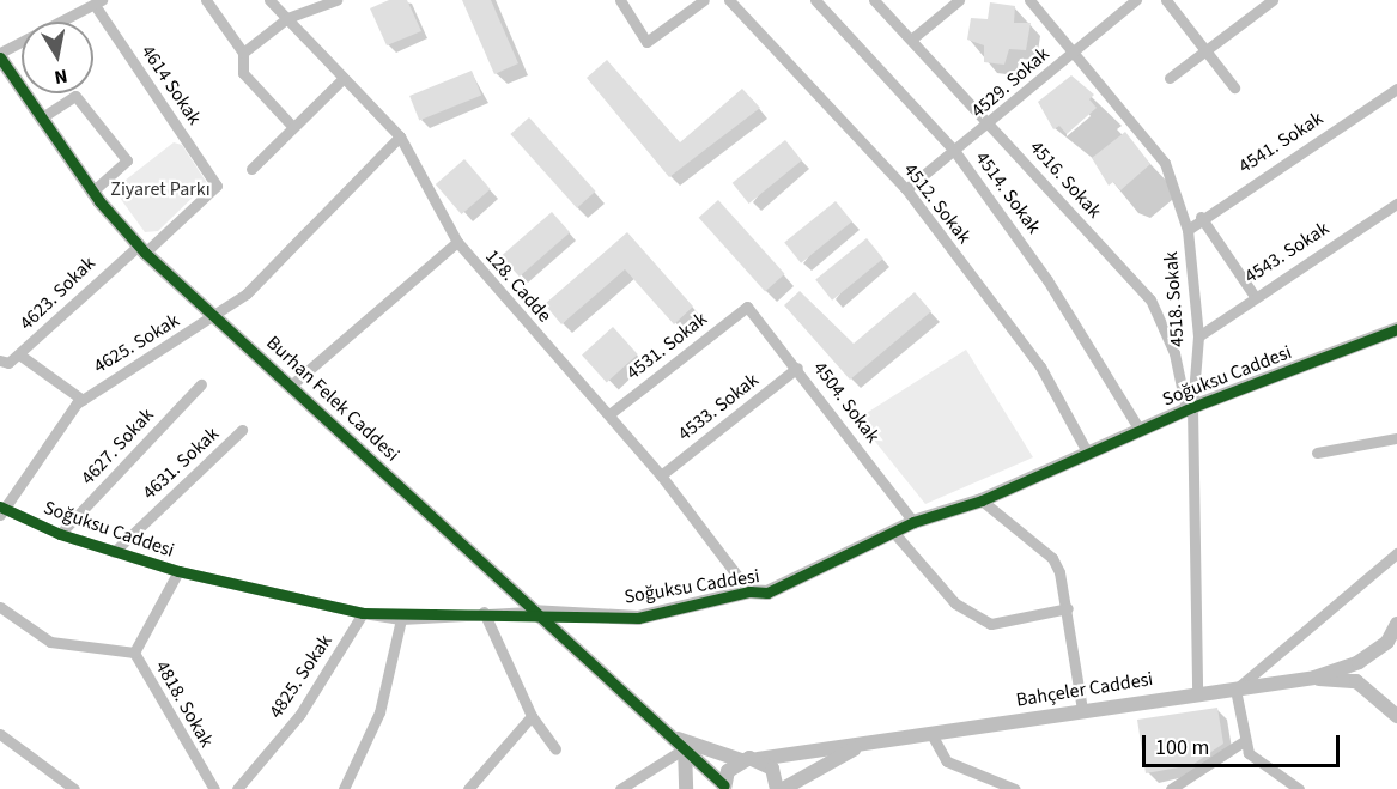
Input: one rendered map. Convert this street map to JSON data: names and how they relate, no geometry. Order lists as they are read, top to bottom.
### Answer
{
  "streets": {
    "street": [
      "4529. Sokak",
      "4614 Sokak",
      "4541. Sokak",
      "4516. Sokak",
      "4514. Sokak",
      "4512. Sokak",
      "4543. Sokak",
      "128. Cadde",
      "4623. Sokak",
      "4518. Sokak",
      "4625. Sokak",
      "4531. Sokak",
      "Soğuksu Caddesi",
      "Burhan Felek Caddesi",
      "4504. Sokak",
      "4533. Sokak",
      "4627. Sokak",
      "4631. Sokak",
      "4825. Sokak",
      "Bahçeler Caddesi",
      "4818. Sokak"
    ]
  },
  "crossings": [
    ["4529. Sokak", "4516. Sokak"],
    ["4529. Sokak", "4514. Sokak"],
    ["4529. Sokak", "4512. Sokak"],
    ["4529. Sokak", "4518. Sokak"],
    ["4614 Sokak", "4623. Sokak"],
    ["4541. Sokak", "4518. Sokak"],
    ["4516. Sokak", "4518. Sokak"],
    ["4516. Sokak", "Soğuksu Caddesi"],
    ["4514. Sokak", "Soğuksu Caddesi"],
    ["4512. Sokak", "Soğuksu Caddesi"],
    ["4543. Sokak", "4518. Sokak"],
    ["128. Cadde", "4625. Sokak"],
    ["128. Cadde", "4531. Sokak"],
    ["128. Cadde", "Soğuksu Caddesi"],
    ["128. Cadde", "4533. Sokak"],
    ["4623. Sokak", "Burhan Felek Caddesi"],
    ["4518. Sokak", "Soğuksu Caddesi"],
    ["4518. Sokak", "Bahçeler Caddesi"],
    ["4625. Sokak", "Soğuksu Caddesi"],
    ["4625. Sokak", "Burhan Felek Caddesi"],
    ["4531. Sokak", "4504. Sokak"],
    ["Soğuksu Caddesi", "Burhan Felek Caddesi"],
    ["Soğuksu Caddesi", "4504. Sokak"],
    ["Soğuksu Caddesi", "4627. Sokak"],
    ["Soğuksu Caddesi", "4631. Sokak"],
    ["Soğuksu Caddesi", "4825. Sokak"],
    ["4504. Sokak", "4533. Sokak"]
  ],
  "parks": ["Ziyaret Parkı"],
  "scale_bar": "100 m",
  "north": "bottom"
}
